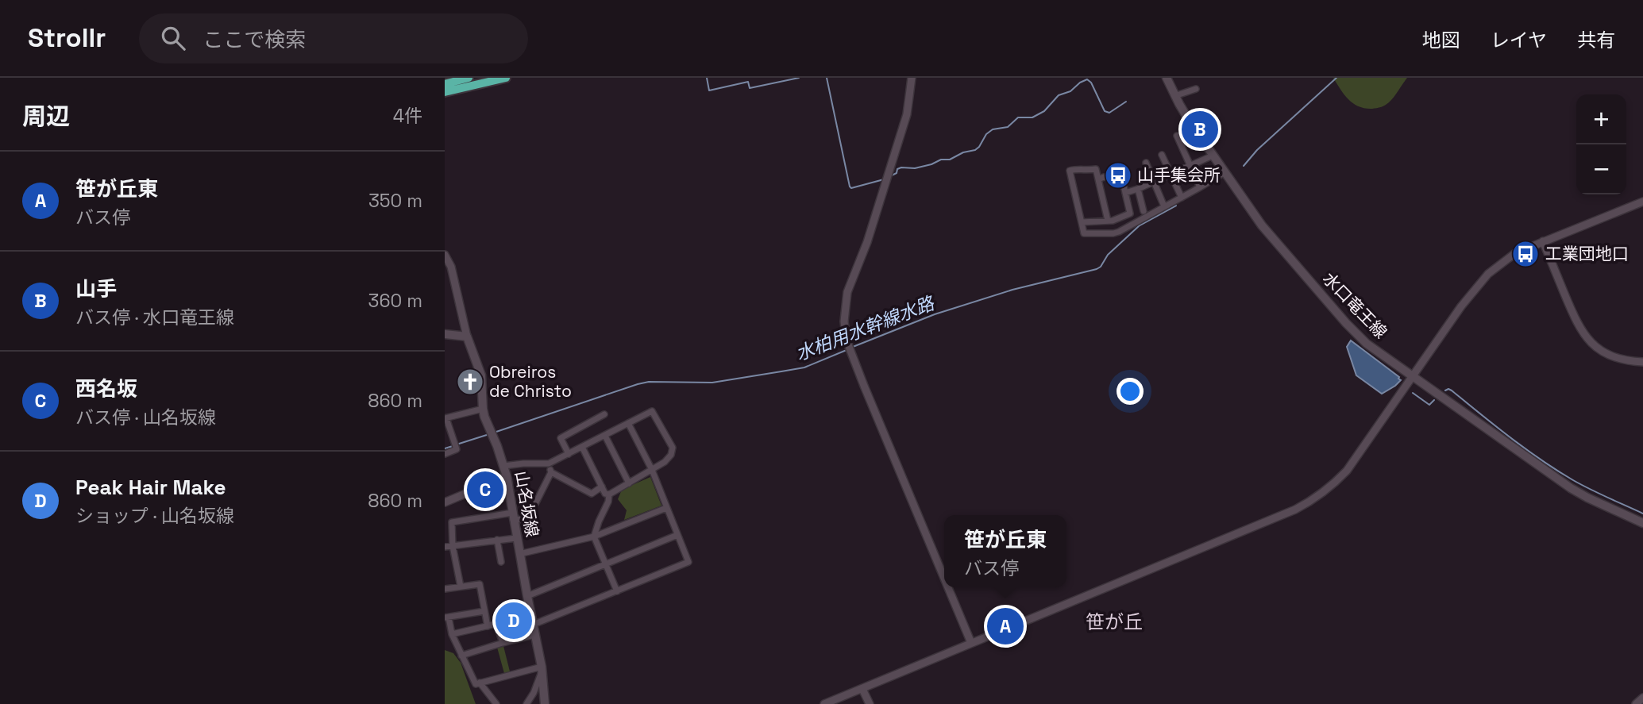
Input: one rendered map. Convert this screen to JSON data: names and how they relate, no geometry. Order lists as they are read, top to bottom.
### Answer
{
  "streets": {
    "main road": ["水口竜王線", "山名坂線"]
  },
  "districts": ["笹が丘"],
  "water": ["水柏用水幹線水路"],
  "places": {
    "bus stop": ["山手集会所", "工業団地口"],
    "church": ["Obreiros de Christo"]
  },
  "page": {
    "header": "Strollr",
    "search": "ここで検索",
    "nav": ["地図", "レイヤ", "共有"],
    "heading": ["周辺", "4件"],
    "map_buttons": ["+", "−"],
    "pins": [
      "B",
      "C",
      "D",
      "A"
    ],
    "list": [
      {
        "mark": "A",
        "name": "笹が丘東",
        "note": "バス停",
        "value": "350 m"
      },
      {
        "mark": "B",
        "name": "山手",
        "note": "バス停 · 水口竜王線",
        "value": "360 m"
      },
      {
        "mark": "C",
        "name": "西名坂",
        "note": "バス停 · 山名坂線",
        "value": "860 m"
      },
      {
        "mark": "D",
        "name": "Peak Hair Make",
        "note": "ショップ · 山名坂線",
        "value": "860 m"
      }
    ],
    "popup": ["笹が丘東", "バス停"]
  }
}
